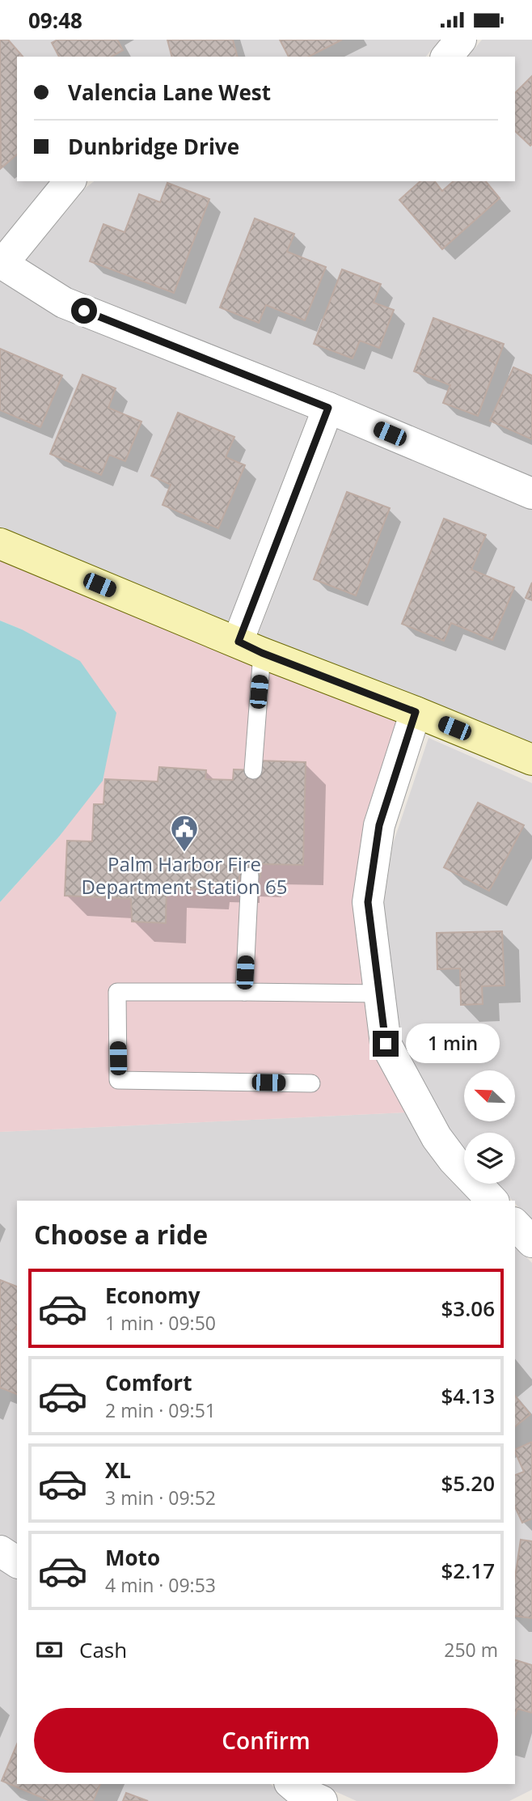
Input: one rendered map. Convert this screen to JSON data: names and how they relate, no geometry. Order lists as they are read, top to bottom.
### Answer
{
  "places": {
    "public building": ["Palm Harbor Fire Department Station 65"]
  },
  "north": "top left",
  "page": {
    "status": "09:48",
    "banner": ["Valencia Lane West", "Dunbridge Drive"],
    "bubble": "1 min",
    "heading": "Choose a ride",
    "list": [
      {
        "name": "Economy",
        "note": "1 min · 09:50",
        "value": "$3.06"
      },
      {
        "name": "Comfort",
        "note": "2 min · 09:51",
        "value": "$4.13"
      },
      {
        "name": "XL",
        "note": "3 min · 09:52",
        "value": "$5.20"
      },
      {
        "name": "Moto",
        "note": "4 min · 09:53",
        "value": "$2.17"
      }
    ],
    "pay": ["Cash", "250 m"],
    "buttons": "Confirm"
  }
}
